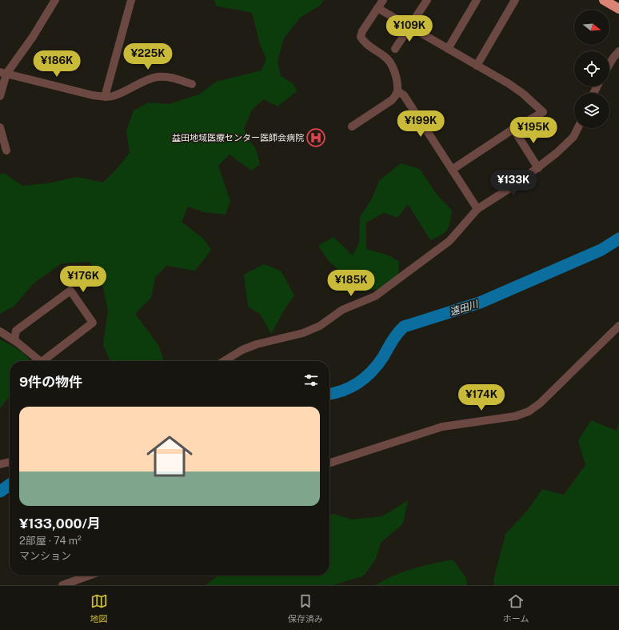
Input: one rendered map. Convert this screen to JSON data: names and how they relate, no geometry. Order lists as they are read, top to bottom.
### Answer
{
  "water": ["遠田川"],
  "places": {
    "hospital": ["益田地域医療センター医師会病院"]
  },
  "north": "right",
  "page": {
    "price": [
      "¥109K",
      "¥225K",
      "¥186K",
      "¥199K",
      "¥195K",
      "¥133K",
      "¥176K",
      "¥185K",
      "¥174K"
    ],
    "heading": "9件の物件",
    "list": [
      {
        "name": "¥133,000/月",
        "note": "2部屋 · 74 m² · マンション"
      }
    ],
    "tabs": ["地図", "保存済み", "ホーム"]
  }
}
